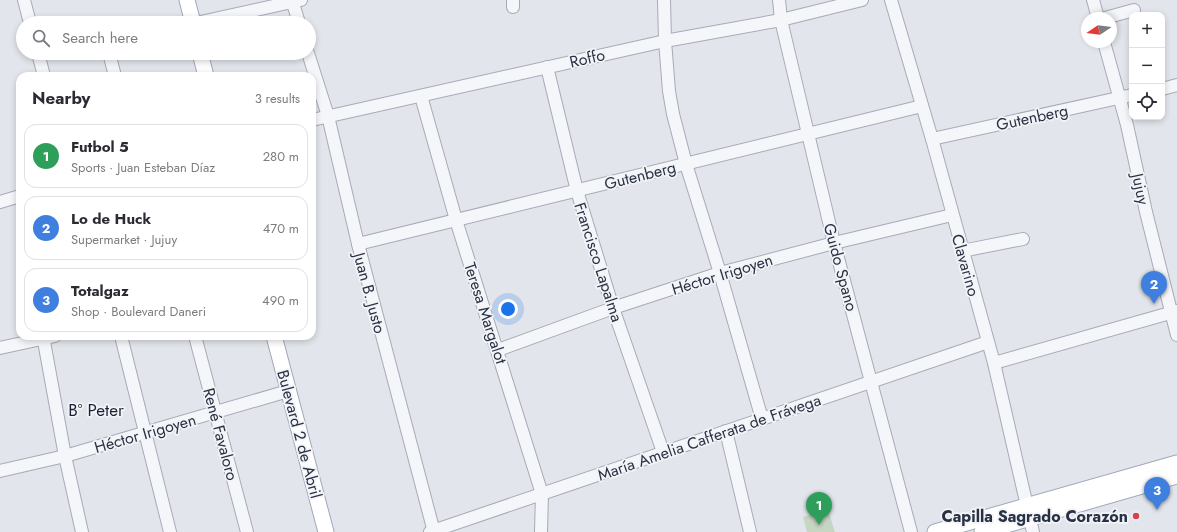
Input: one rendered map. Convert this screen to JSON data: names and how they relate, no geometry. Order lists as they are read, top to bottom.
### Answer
{
  "streets": {
    "main road": ["Bulevard 2 de Abril"],
    "street": [
      "Roffo",
      "Gutenberg",
      "Jujuy",
      "Francisco Lapalma",
      "Clavarino",
      "Guido Spano",
      "Héctor Irigoyen",
      "Juan B. Justo",
      "Teresa Margalot",
      "René Favaloro",
      "María Amelia Cafferata de Frávega"
    ]
  },
  "crossings": [
    ["Roffo", "Francisco Lapalma"],
    ["Roffo", "Guido Spano"],
    ["Roffo", "Juan B. Justo"],
    ["Roffo", "Teresa Margalot"],
    ["Gutenberg", "Jujuy"],
    ["Gutenberg", "Francisco Lapalma"],
    ["Gutenberg", "Clavarino"],
    ["Gutenberg", "Guido Spano"],
    ["Gutenberg", "Juan B. Justo"],
    ["Gutenberg", "Teresa Margalot"],
    ["Francisco Lapalma", "Héctor Irigoyen"],
    ["Francisco Lapalma", "María Amelia Cafferata de Frávega"],
    ["Clavarino", "Héctor Irigoyen"],
    ["Clavarino", "María Amelia Cafferata de Frávega"],
    ["Guido Spano", "Héctor Irigoyen"],
    ["Guido Spano", "María Amelia Cafferata de Frávega"],
    ["Héctor Irigoyen", "Teresa Margalot"],
    ["Héctor Irigoyen", "René Favaloro"],
    ["Héctor Irigoyen", "Bulevard 2 de Abril"],
    ["Juan B. Justo", "María Amelia Cafferata de Frávega"],
    ["Teresa Margalot", "María Amelia Cafferata de Frávega"]
  ],
  "districts": ["Bº Peter"],
  "places": ["Capilla Sagrado Corazón"],
  "north": "left",
  "page": {
    "map_buttons": ["+", "−"],
    "search": "Search here",
    "heading": ["Nearby", "3 results"],
    "list": [
      {
        "mark": "1",
        "name": "Futbol 5",
        "note": "Sports · Juan Esteban Díaz",
        "value": "280 m"
      },
      {
        "mark": "2",
        "name": "Lo de Huck",
        "note": "Supermarket · Jujuy",
        "value": "470 m"
      },
      {
        "mark": "3",
        "name": "Totalgaz",
        "note": "Shop · Boulevard Daneri",
        "value": "490 m"
      }
    ],
    "pins": ["2", "3", "1"]
  }
}
